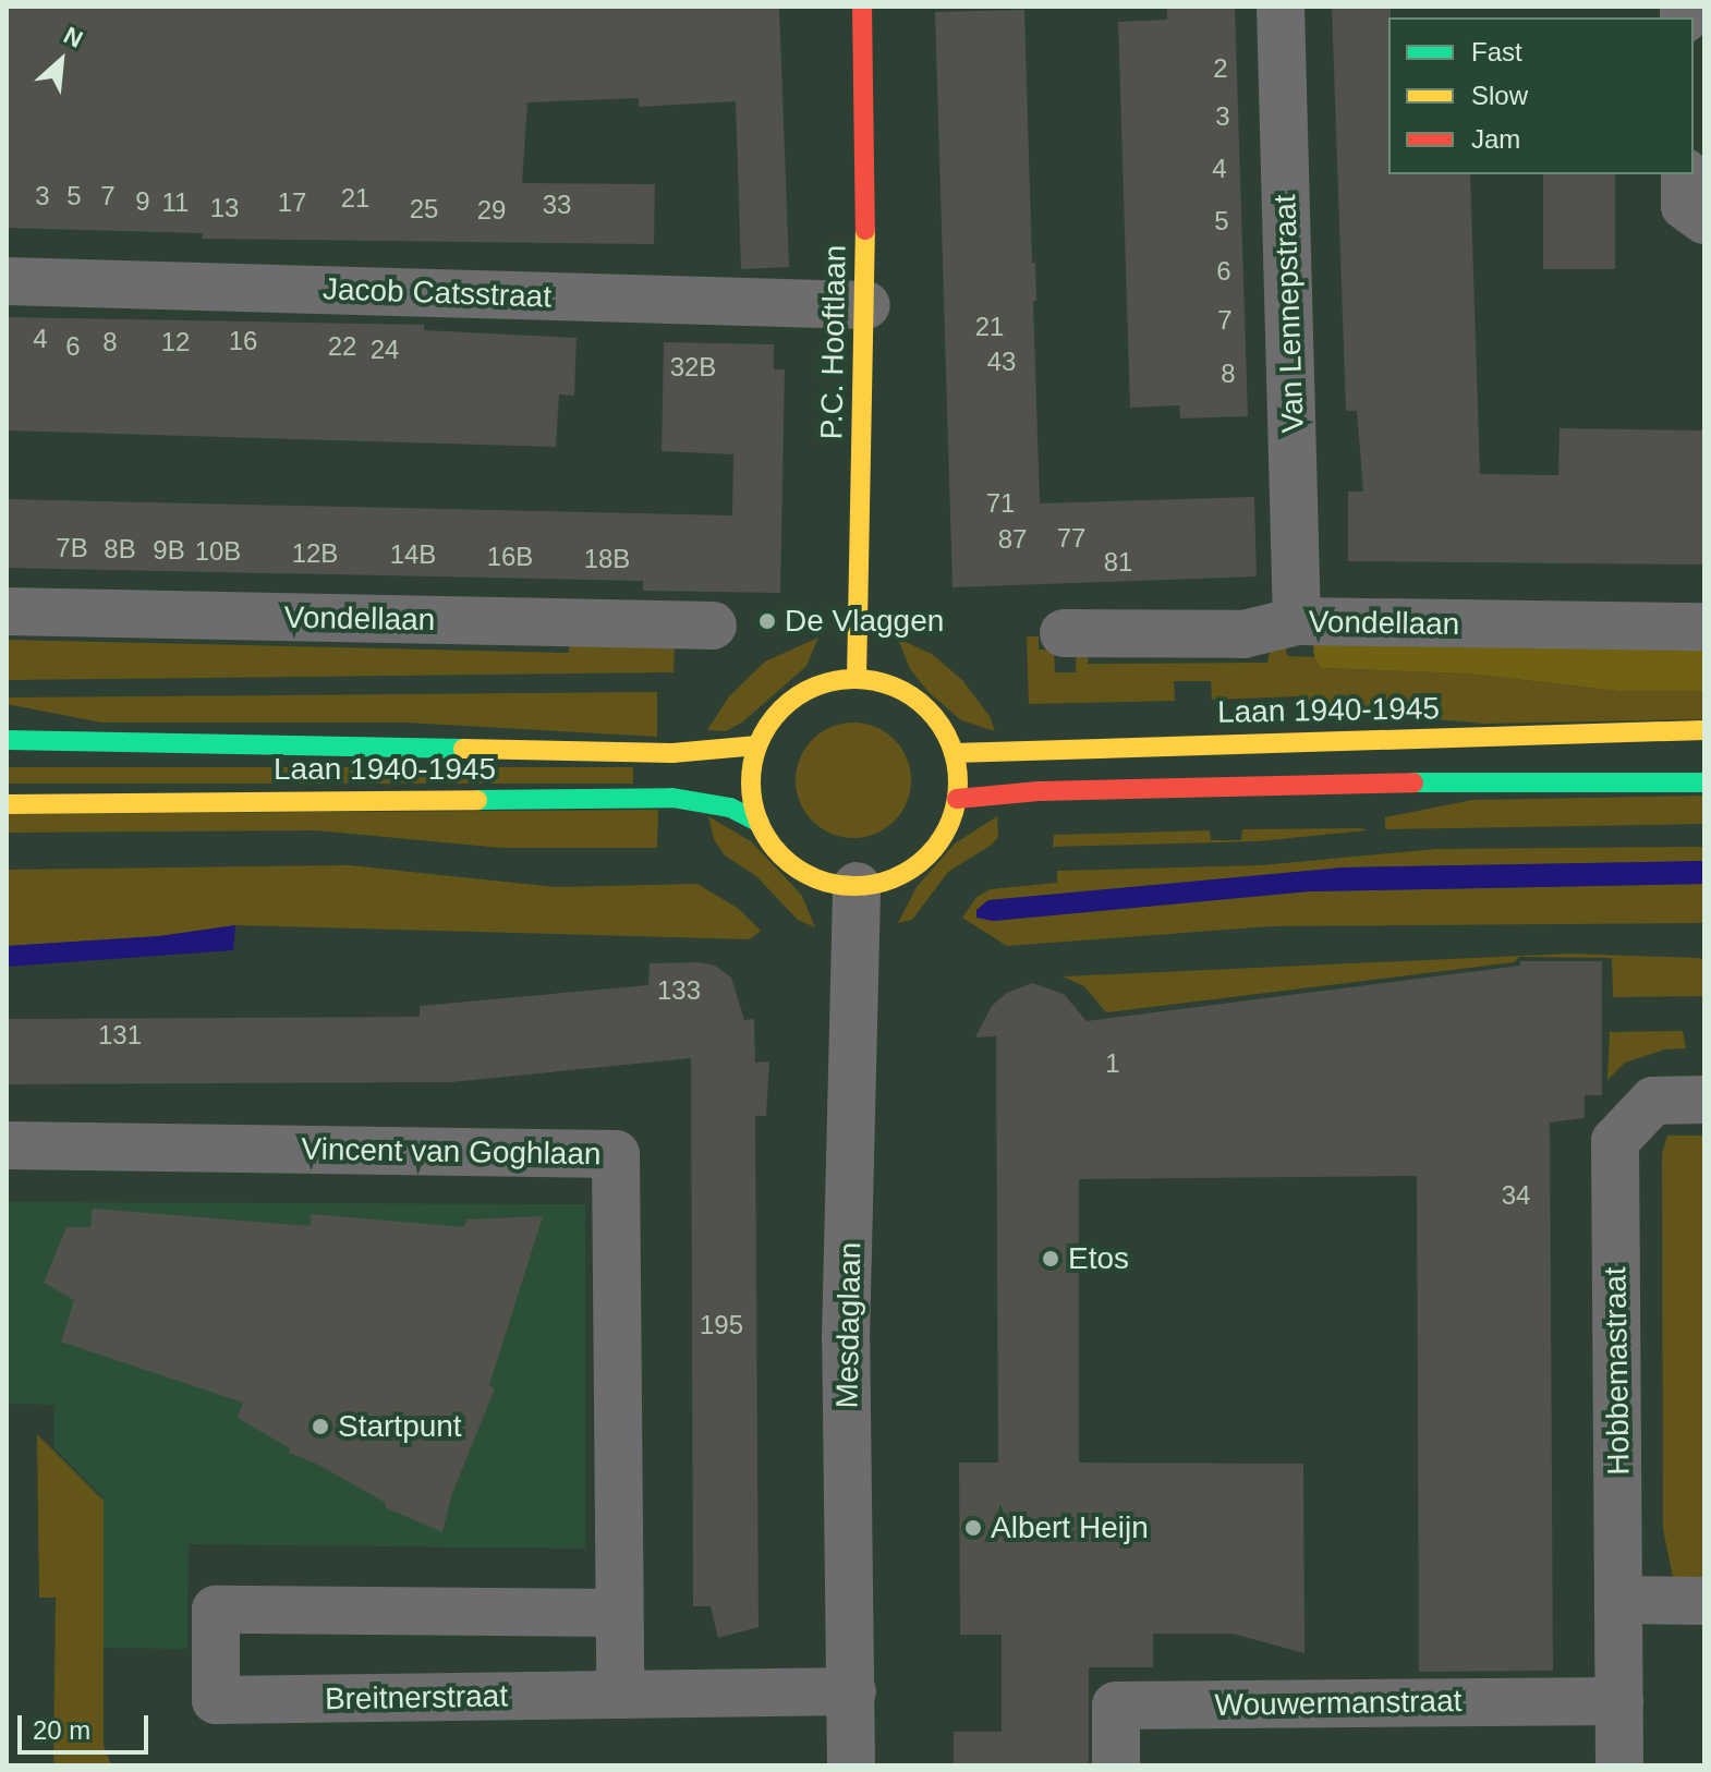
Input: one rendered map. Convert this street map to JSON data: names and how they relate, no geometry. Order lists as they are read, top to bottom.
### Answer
{
  "streets": {
    "main road": ["P.C. Hooftlaan", "Laan 1940-1945"],
    "street": [
      "Jacob Catsstraat",
      "Van Lennepstraat",
      "Vondellaan",
      "Vincent van Goghlaan",
      "Mesdaglaan",
      "Hobbemastraat",
      "Breitnerstraat",
      "Wouwermanstraat"
    ]
  },
  "crossings": [
    ["Jacob Catsstraat", "P.C. Hooftlaan"],
    ["Van Lennepstraat", "Vondellaan"],
    ["P.C. Hooftlaan", "Laan 1940-1945"],
    ["P.C. Hooftlaan", "Mesdaglaan"],
    ["Laan 1940-1945", "Mesdaglaan"],
    ["Vincent van Goghlaan", "Breitnerstraat"],
    ["Mesdaglaan", "Breitnerstraat"],
    ["Hobbemastraat", "Wouwermanstraat"]
  ],
  "places": [
    "De Vlaggen",
    "Etos",
    "Startpunt",
    "Albert Heijn"
  ],
  "house_numbers": [
    "2",
    "3",
    "4",
    "3",
    "5",
    "7",
    "21",
    "9",
    "11",
    "17",
    "33",
    "13",
    "25",
    "29",
    "5",
    "6",
    "7",
    "21",
    "4",
    "16",
    "8",
    "12",
    "6",
    "22",
    "24",
    "43",
    "32B",
    "8",
    "71",
    "77",
    "87",
    "7B",
    "8B",
    "9B",
    "10B",
    "12B",
    "14B",
    "16B",
    "18B",
    "81",
    "133",
    "131",
    "1",
    "34",
    "195"
  ],
  "legend": ["Fast", "Slow", "Jam"],
  "scale_bar": "20 m",
  "north": "top right"
}
